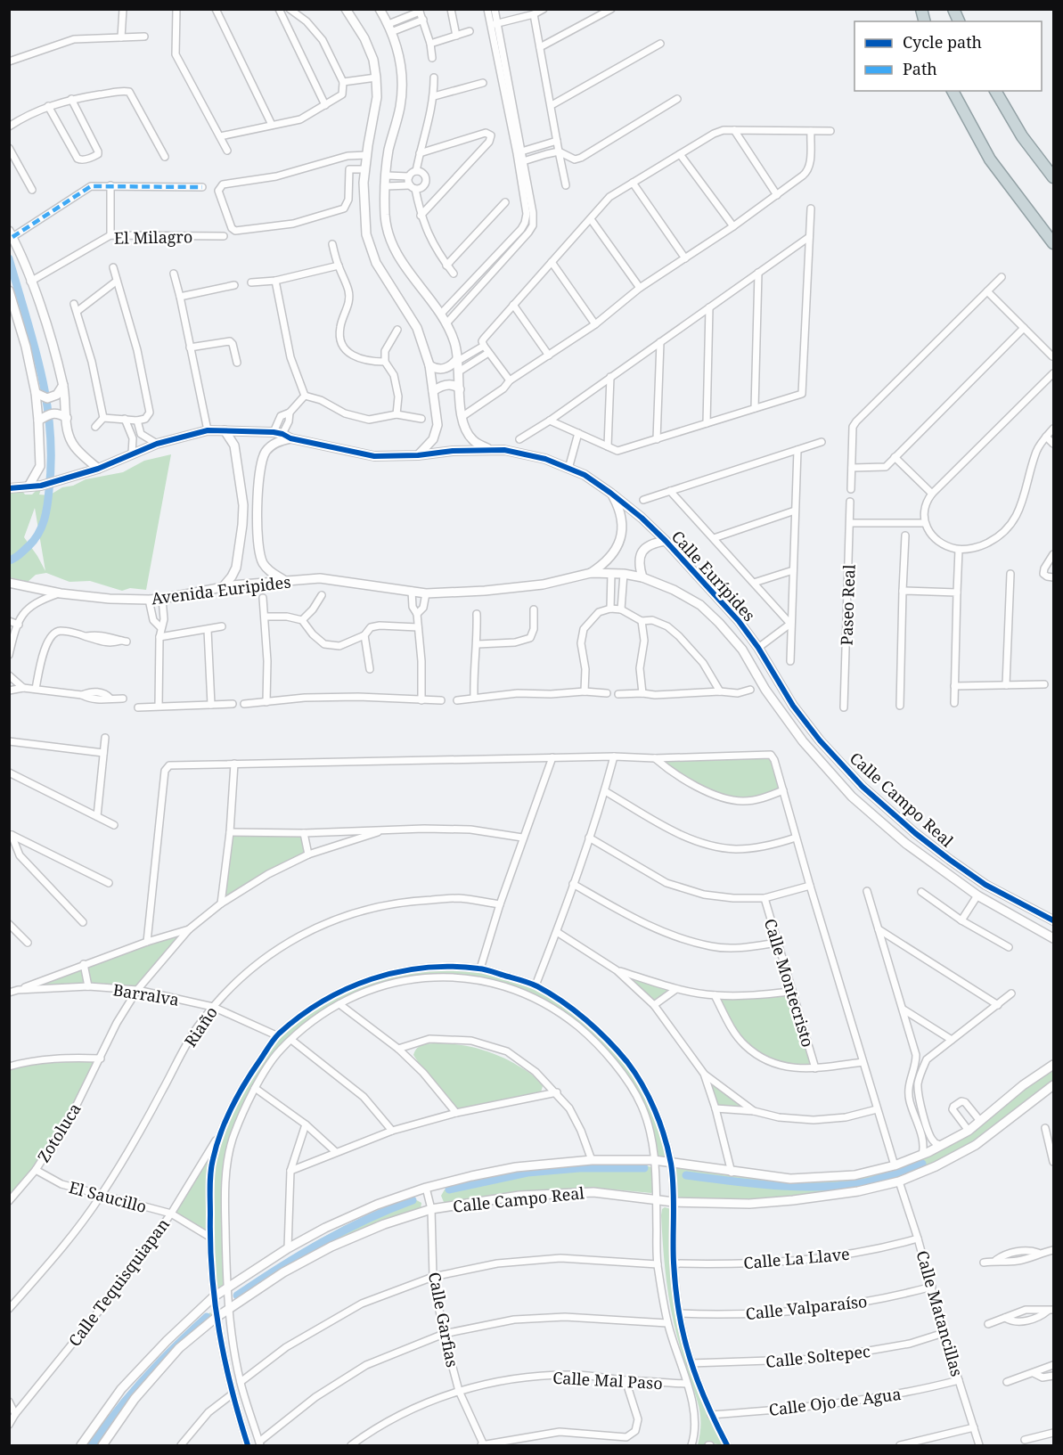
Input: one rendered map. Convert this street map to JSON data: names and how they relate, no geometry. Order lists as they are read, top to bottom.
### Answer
{
  "streets": {
    "street": [
      "El Milagro",
      "Calle Eurípides",
      "Avenida Euripides",
      "Paseo Real",
      "Calle Campo Real",
      "Calle Montecristo",
      "Barralva",
      "Riaño",
      "Zotoluca",
      "El Saucillo",
      "Calle La Llave",
      "Calle Tequisquiapan",
      "Calle Valparaíso",
      "Calle Matancillas",
      "Calle Garfias",
      "Calle Soltepec",
      "Calle Mal Paso",
      "Calle Ojo de Agua"
    ]
  },
  "crossings": [
    ["Calle Eurípides", "Avenida Euripides"],
    ["Calle Eurípides", "Calle Campo Real"],
    ["Calle Campo Real", "Calle Matancillas"],
    ["Calle Campo Real", "Calle Garfias"],
    ["Barralva", "Riaño"],
    ["Barralva", "Zotoluca"],
    ["Riaño", "El Saucillo"],
    ["Zotoluca", "El Saucillo"],
    ["El Saucillo", "Calle Tequisquiapan"],
    ["Calle La Llave", "Calle Matancillas"],
    ["Calle Valparaíso", "Calle Matancillas"],
    ["Calle Matancillas", "Calle Soltepec"],
    ["Calle Matancillas", "Calle Ojo de Agua"],
    ["Calle Garfias", "Calle Mal Paso"]
  ],
  "legend": ["Cycle path", "Path"]
}
